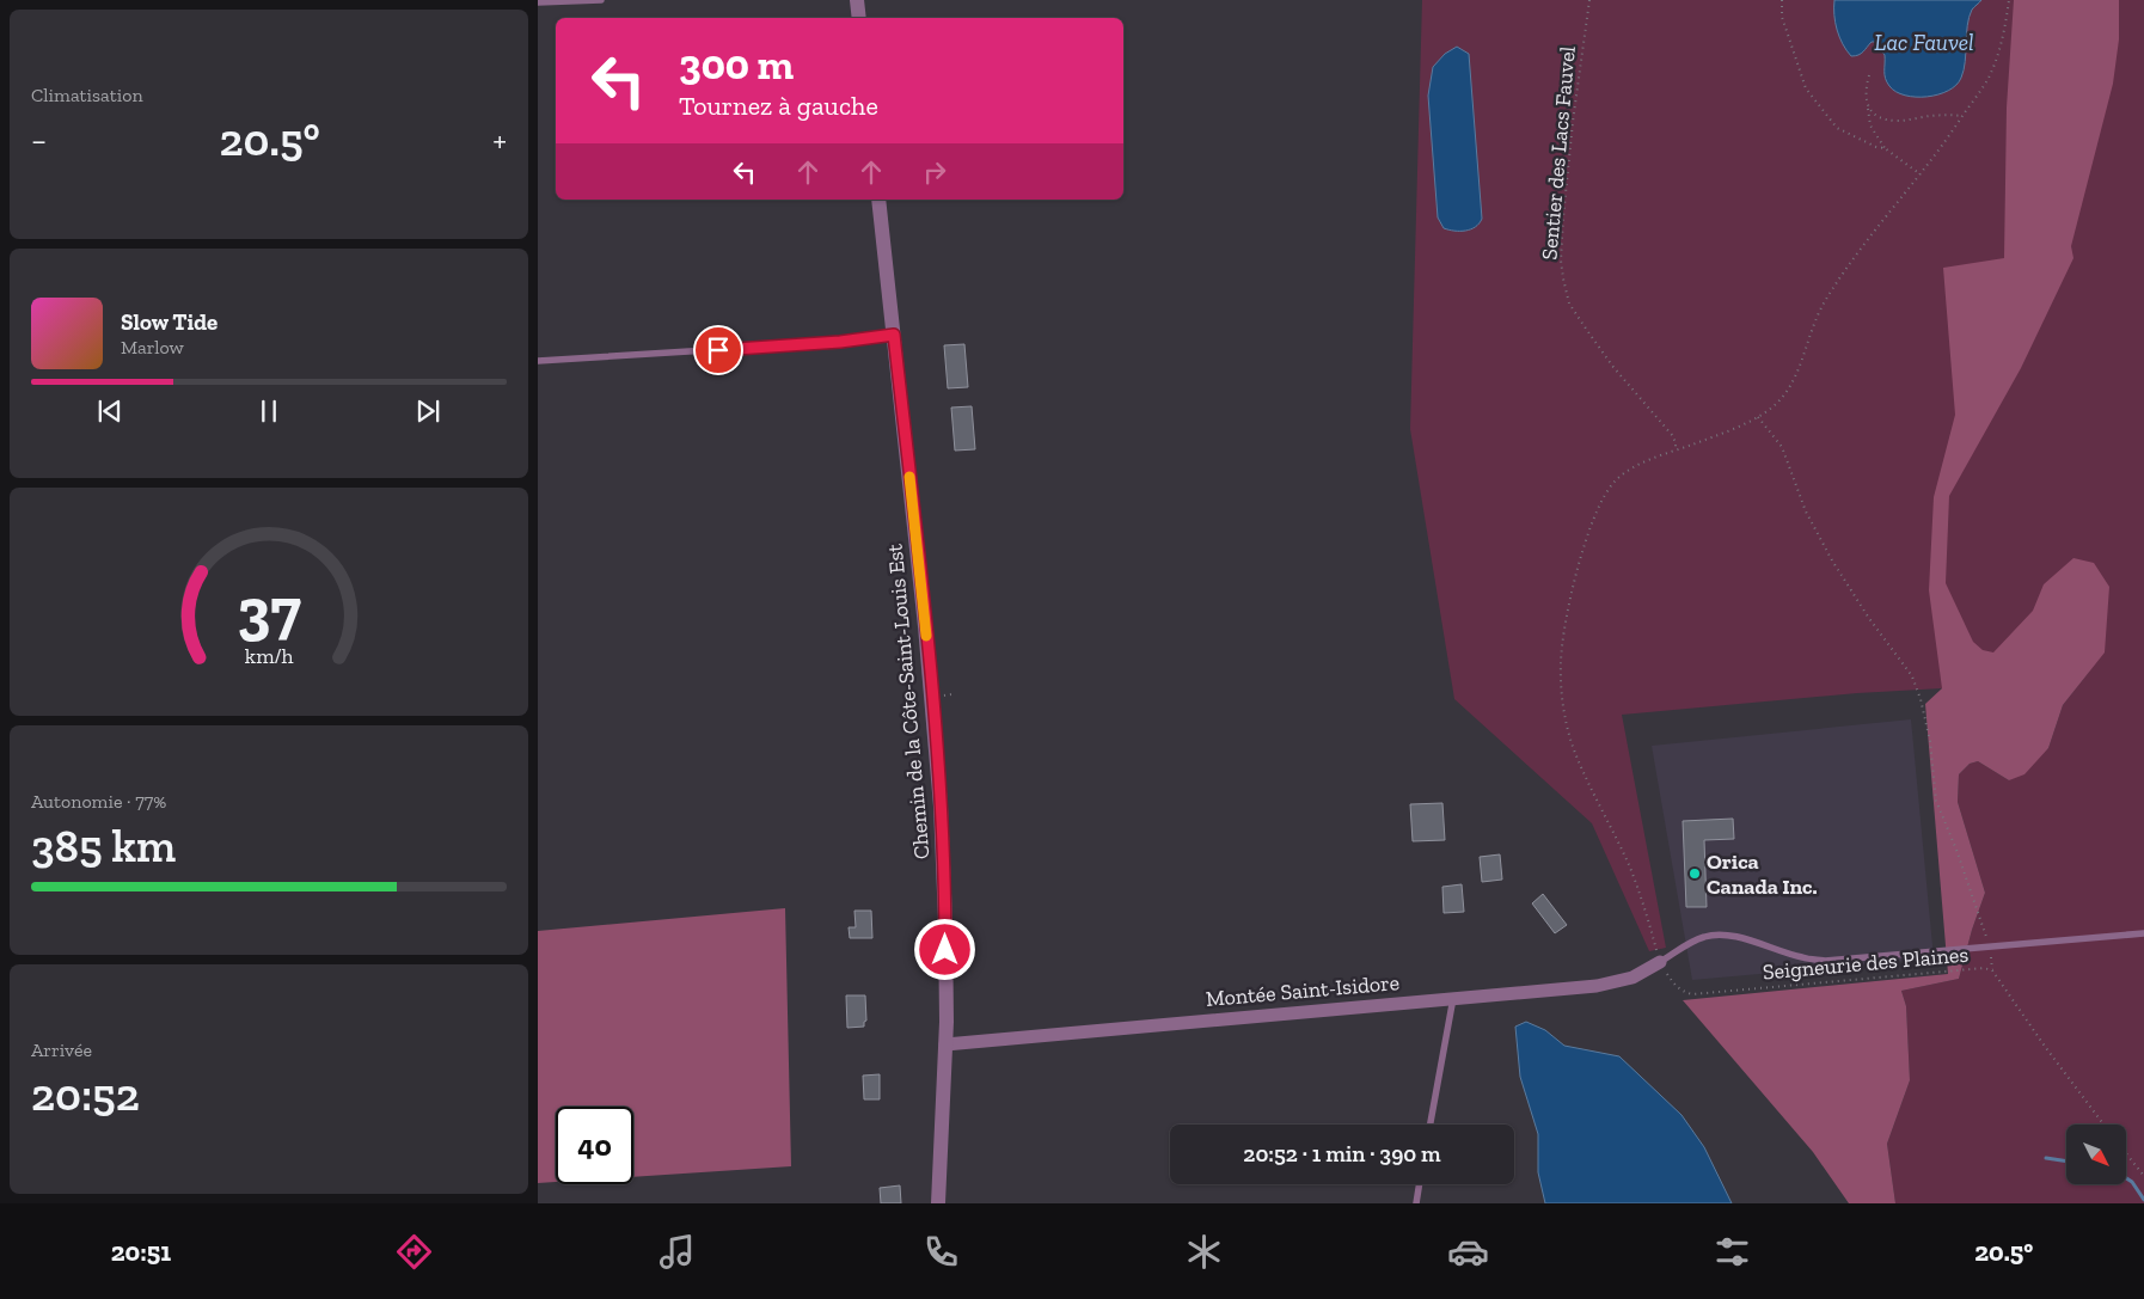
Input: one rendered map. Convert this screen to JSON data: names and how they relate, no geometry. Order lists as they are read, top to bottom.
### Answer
{
  "streets": {
    "street": ["Chemin de la Côte-Saint-Louis Est", "Montée Saint-Isidore"],
    "path": ["Sentier des Lacs Fauvel", "Seigneurie des Plaines"]
  },
  "crossings": [
    ["Chemin de la Côte-Saint-Louis Est", "Montée Saint-Isidore"],
    ["Seigneurie des Plaines", "Montée Saint-Isidore"]
  ],
  "water": ["Lac Fauvel"],
  "places": ["Orica Canada Inc."],
  "north": "bottom right",
  "page": {
    "tile": [
      "Climatisation",
      ["Autonomie · 77%", "385 km"],
      ["Arrivée", "20:52"]
    ],
    "turn": ["300 m", "Tournez à gauche"],
    "heat": ["−", "20.5°", "+"],
    "song": ["Slow Tide", "Marlow"],
    "limit": "40",
    "trip": "20:52 · 1 min · 390 m",
    "tabs": ["20:51", "20.5°"],
    "gauge": ["37", "km/h"]
  }
}
